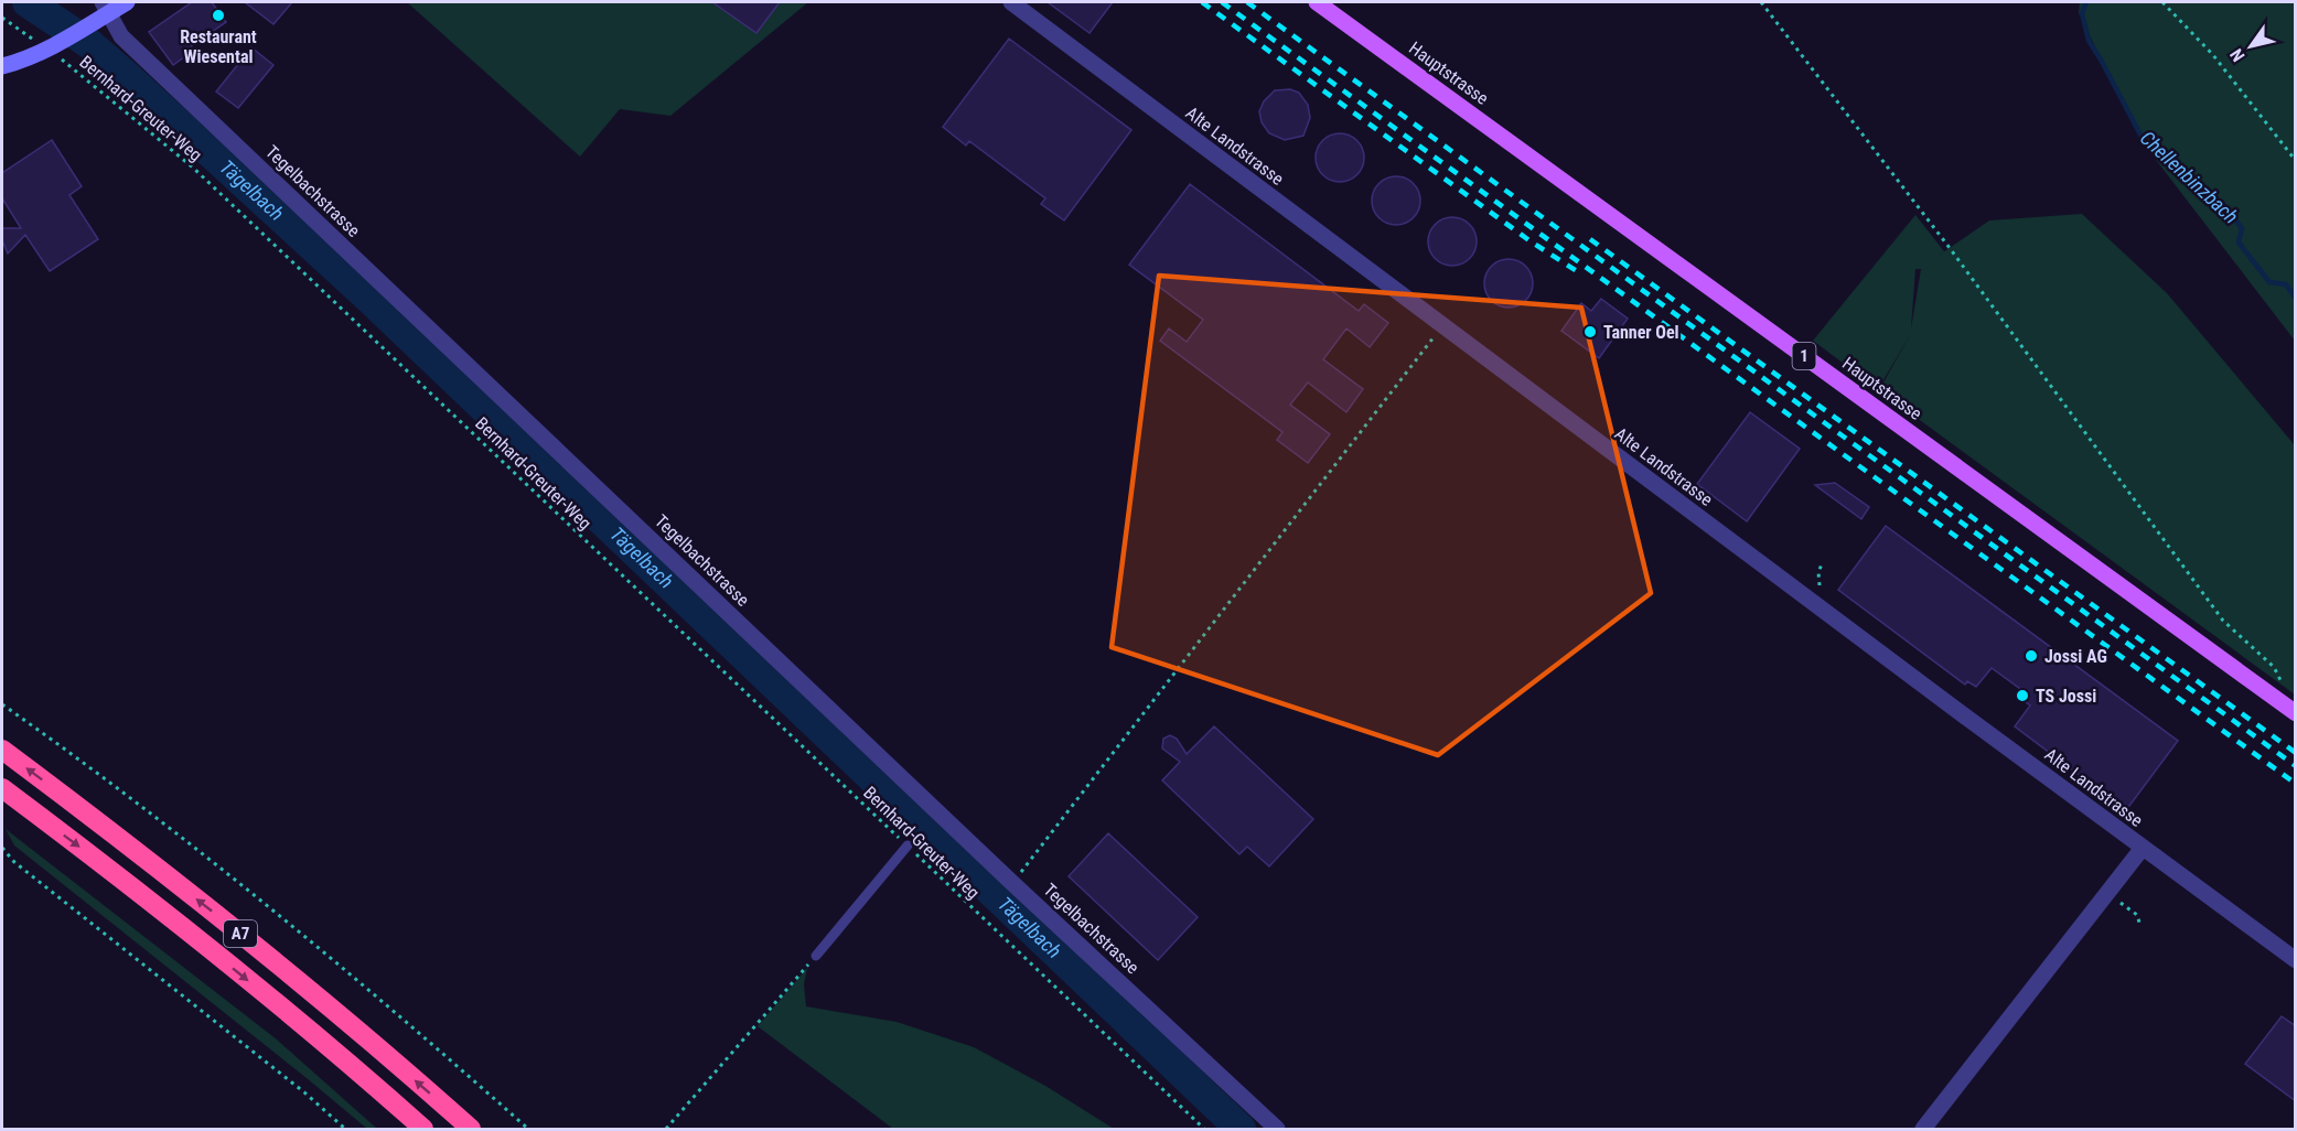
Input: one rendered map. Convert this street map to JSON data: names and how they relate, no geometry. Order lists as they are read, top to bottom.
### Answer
{
  "streets": {
    "highway": ["A7"],
    "main road": ["Hauptstrasse", "1"],
    "street": ["Alte Landstrasse", "Tegelbachstrasse"],
    "path": ["Bernhard-Greuter-Weg"]
  },
  "water": ["Chellenbinzbach", "Tägelbach"],
  "places": [
    "Restaurant Wiesental",
    "Tanner Oel",
    "Jossi AG",
    "TS Jossi"
  ],
  "north": "bottom left"
}
